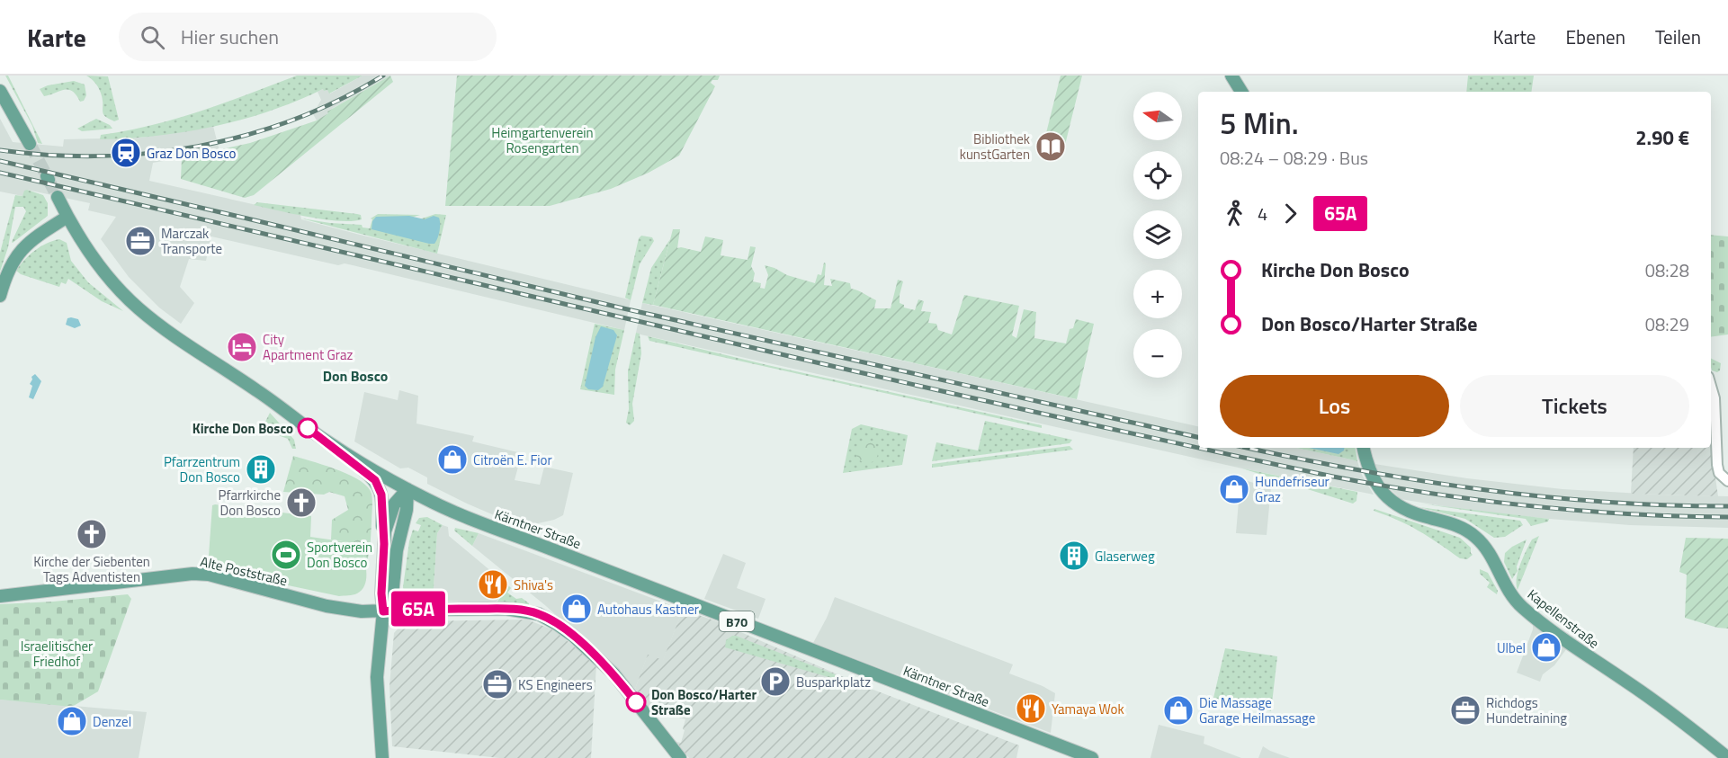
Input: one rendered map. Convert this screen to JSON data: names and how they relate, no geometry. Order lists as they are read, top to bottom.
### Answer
{
  "streets": {
    "main road": [
      "Kärntner Straße",
      "Alte Poststraße",
      "Kapellenstraße",
      "B70"
    ]
  },
  "districts": ["Don Bosco"],
  "parks": ["Heimgartenverein Rosengarten", "Israelitischer Friedhof"],
  "places": {
    "library": ["Bibliothek kunstGarten"],
    "station": ["Graz Don Bosco"],
    "office": ["Marczak Transporte", "KS Engineers", "Richdogs Hundetraining"],
    "hotel": ["City Apartment Graz"],
    "other": ["Kirche Don Bosco", "Don Bosco/Harter Straße"],
    "shop": [
      "Citroën E. Fior",
      "Hundefriseur Graz",
      "Autohaus Kastner",
      "Ulbel",
      "Die Massage Garage Heilmassage",
      "Denzel"
    ],
    "building": ["Pfarrzentrum Don Bosco", "Glaserweg"],
    "church": ["Pfarrkirche Don Bosco", "Kirche der Siebenten Tags Adventisten"],
    "sports": ["Sportverein Don Bosco"],
    "restaurant": ["Shiva's", "Yamaya Wok"],
    "parking": ["Busparkplatz"]
  },
  "lines": ["bus line 65A"],
  "north": "left",
  "page": {
    "header": "Karte",
    "search": "Hier suchen",
    "nav": ["Karte", "Ebenen", "Teilen"],
    "on_map": "65A",
    "map_buttons": ["+", "−"],
    "heading": ["5 Min.", "08:24 – 08:29 · Bus", "2.90 €"],
    "legs": ["4", "65A"],
    "list": [
      {
        "name": "Kirche Don Bosco",
        "value": "08:28"
      },
      {
        "name": "Don Bosco/Harter Straße",
        "value": "08:29"
      }
    ],
    "buttons": ["Los", "Tickets"]
  }
}
